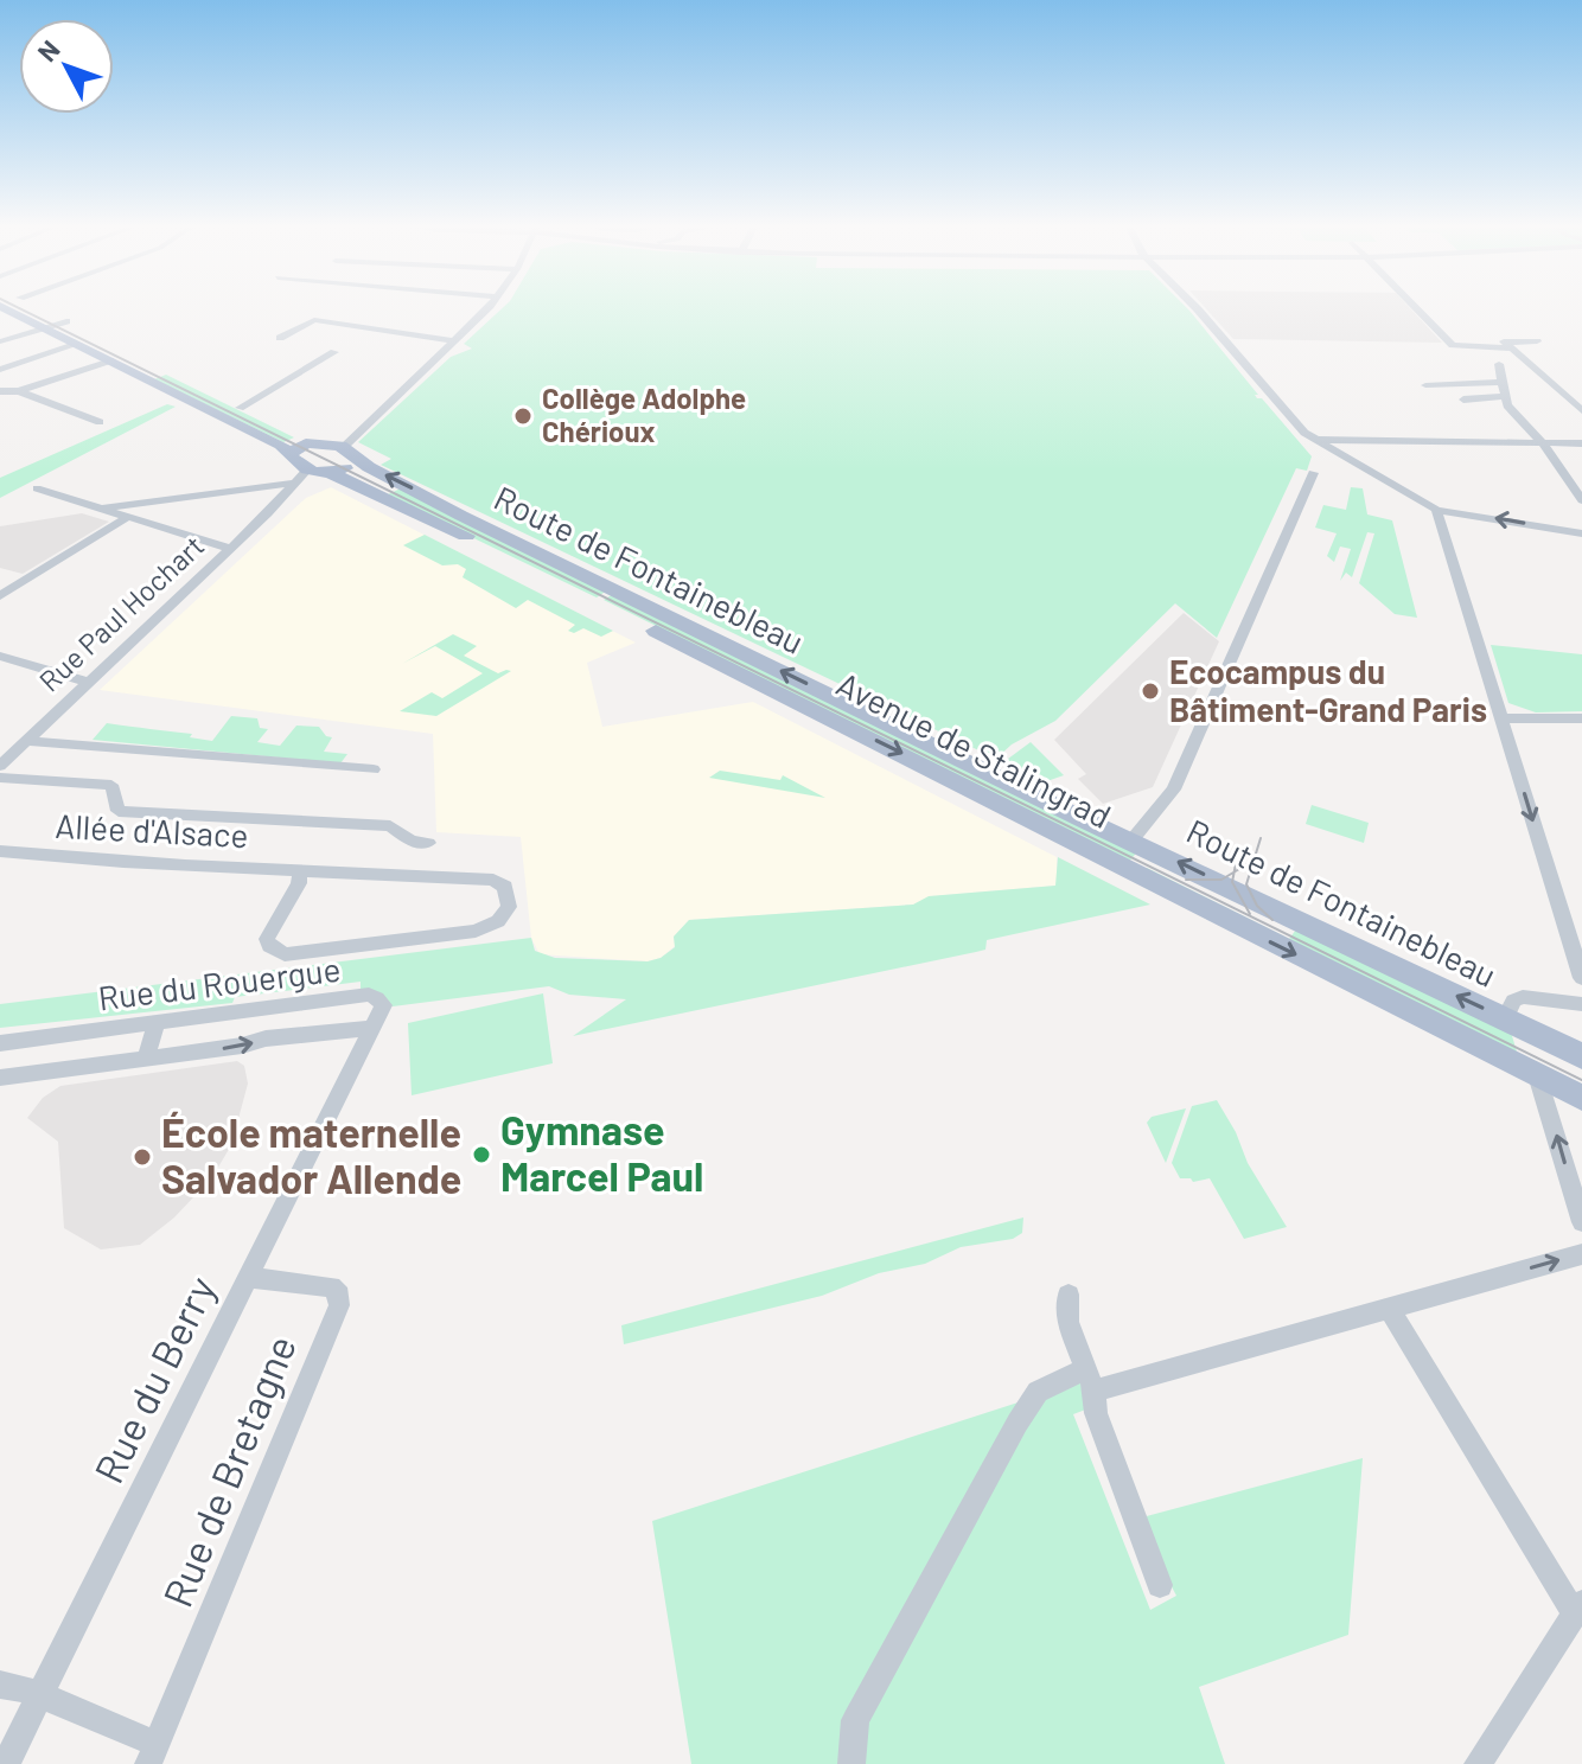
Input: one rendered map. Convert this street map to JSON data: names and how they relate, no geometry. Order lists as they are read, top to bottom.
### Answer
{
  "streets": {
    "main road": ["Route de Fontainebleau", "Avenue de Stalingrad"],
    "street": [
      "Rue Paul Hochart",
      "Allée d'Alsace",
      "Rue du Rouergue",
      "Rue du Berry",
      "Rue de Bretagne"
    ]
  },
  "crossings": [
    ["Rue Paul Hochart", "Avenue de Stalingrad"],
    ["Rue du Rouergue", "Rue du Berry"],
    ["Rue du Berry", "Rue de Bretagne"]
  ],
  "one_way": ["Route de Fontainebleau", "Avenue de Stalingrad"],
  "places": [
    "Collège Adolphe Chérioux",
    "Ecocampus du Bâtiment-Grand Paris",
    "Gymnase Marcel Paul",
    "École maternelle Salvador Allende"
  ],
  "north": "top left"
}
